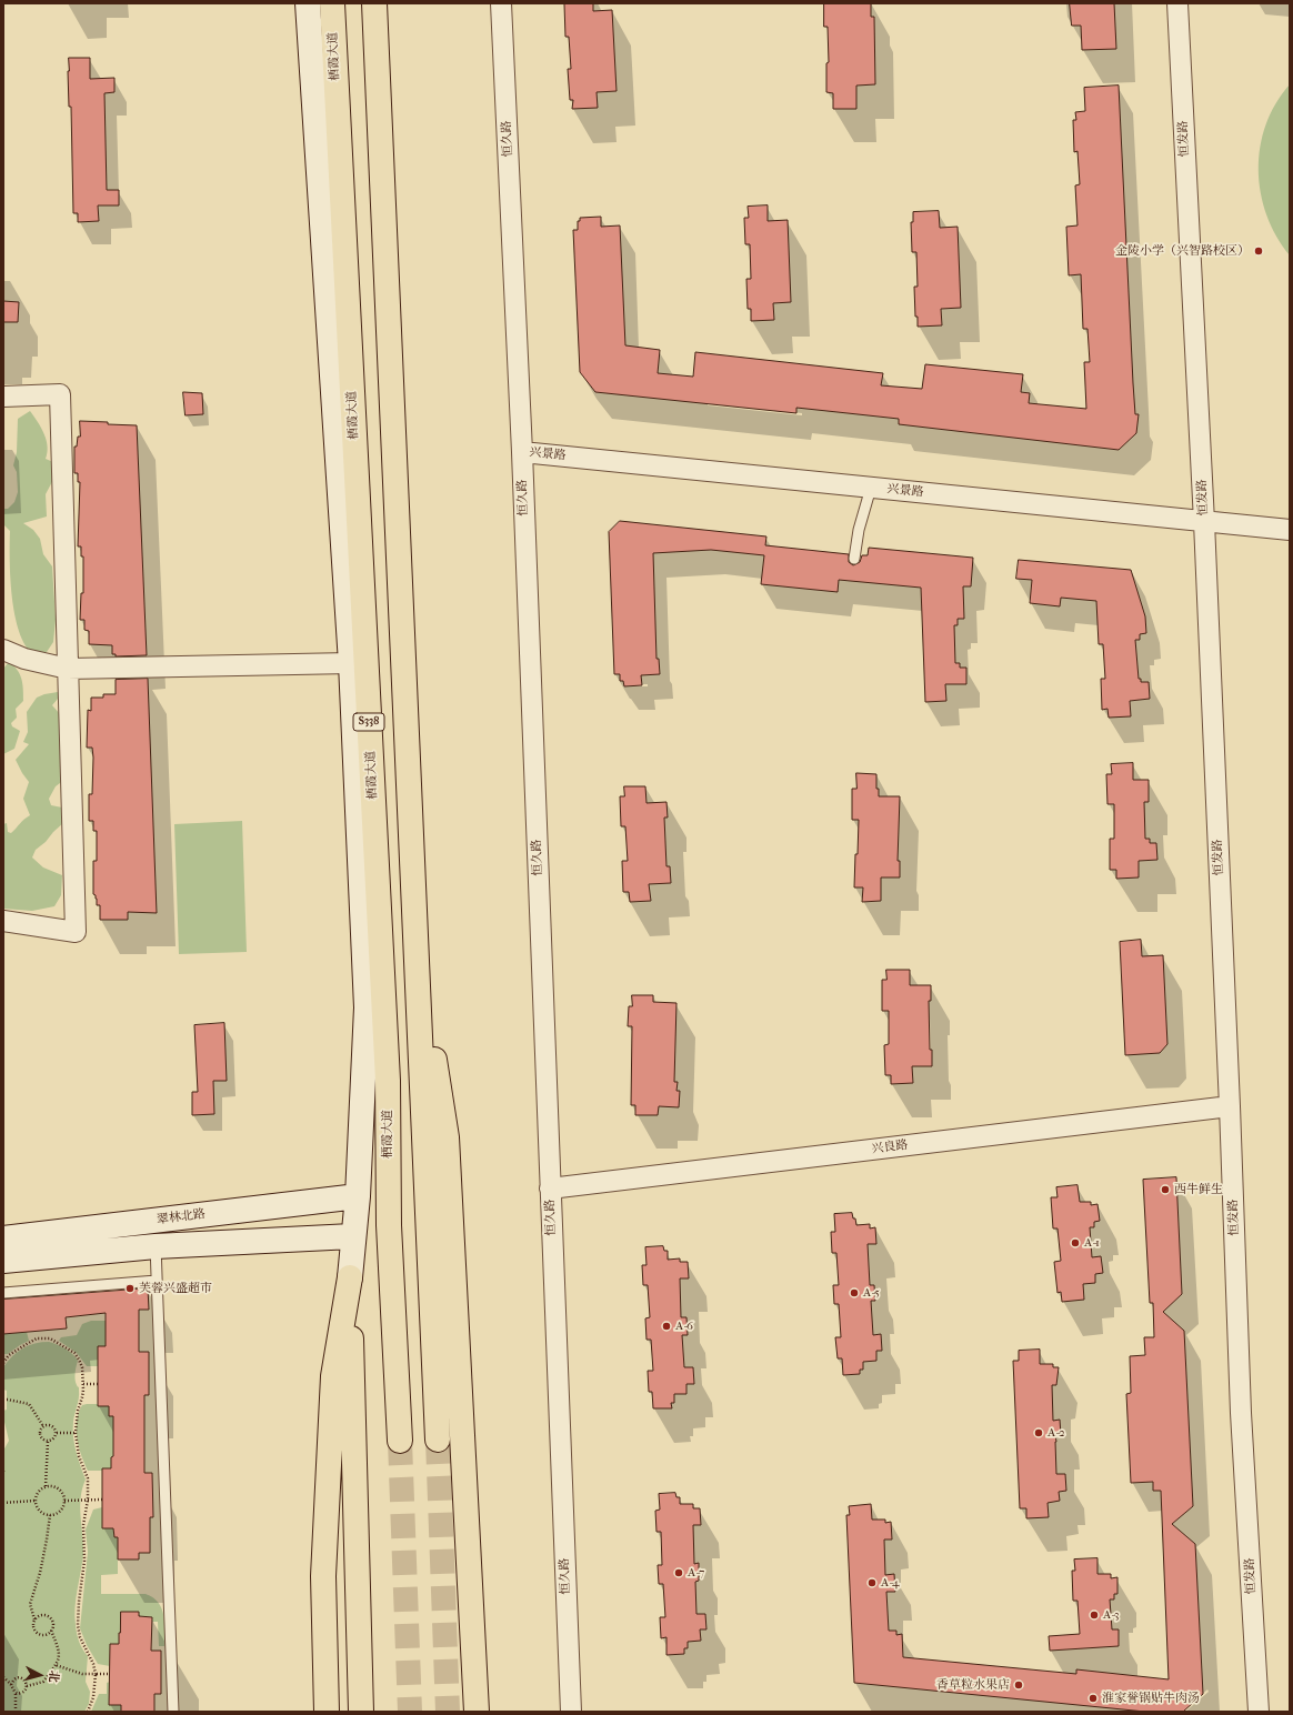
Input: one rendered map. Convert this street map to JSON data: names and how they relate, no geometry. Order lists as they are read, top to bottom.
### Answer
{
  "streets": {
    "main road": ["栖霞大道", "S338"],
    "street": [
      "恒久路",
      "恒发路",
      "兴景路",
      "兴良路",
      "翠林北路"
    ]
  },
  "crossings": [
    ["恒久路", "兴景路"],
    ["恒久路", "兴良路"],
    ["恒发路", "兴景路"],
    ["恒发路", "兴良路"]
  ],
  "places": [
    "金陵小学（兴智路校区）",
    "西牛鲜生",
    "A-1",
    "芙蓉兴盛超市",
    "A-5",
    "A-6",
    "A-2",
    "A-7",
    "A-4",
    "A-3",
    "香草粒水果店",
    "淮家誉锅贴牛肉汤"
  ],
  "north": "right"
}
